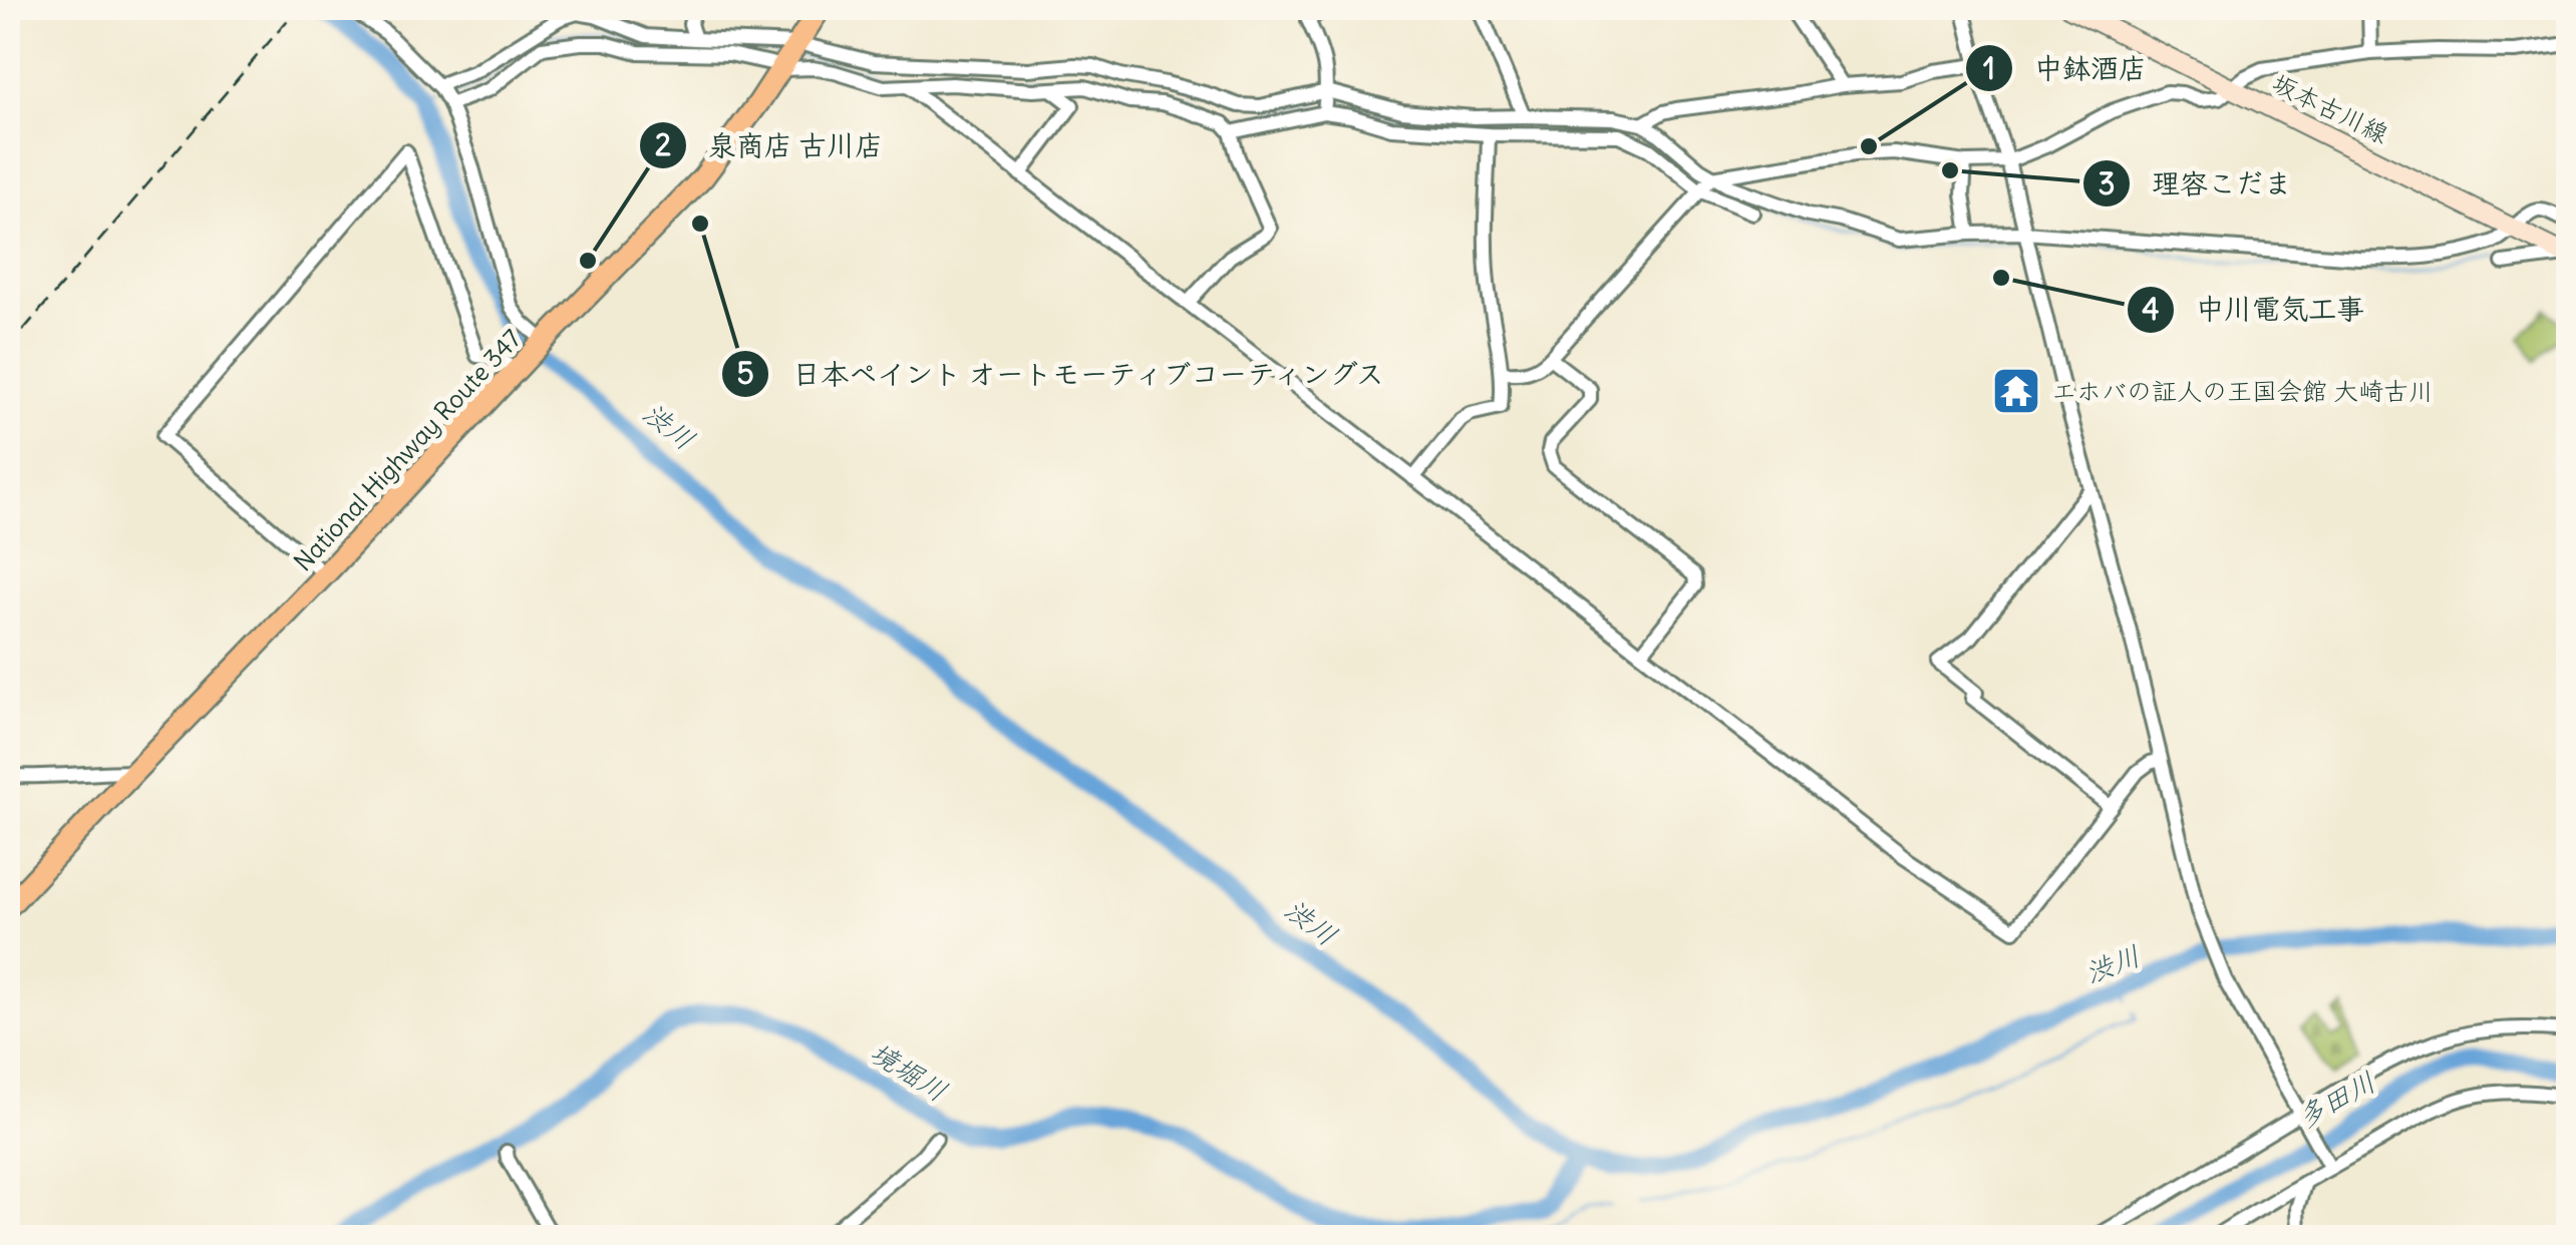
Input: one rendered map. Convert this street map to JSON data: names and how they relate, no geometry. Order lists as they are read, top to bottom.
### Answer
{
  "streets": {
    "highway": ["National Highway Route 347"],
    "main road": ["坂本古川線"]
  },
  "water": ["渋川", "境堀川", "多田川"],
  "places": {
    "other": [
      "中鉢酒店",
      "理容こだま",
      "日本ペイント オートモーティブコーティングス",
      "泉商店 古川店",
      "中川電気工事"
    ],
    "temple": ["エホバの証人の王国会館 大崎古川"]
  }
}
